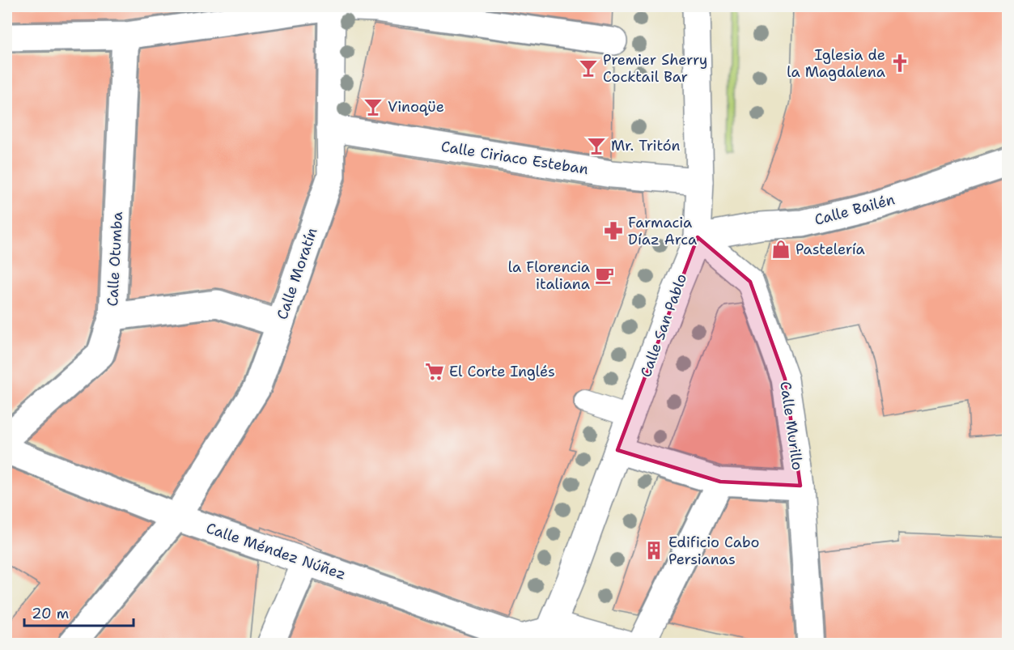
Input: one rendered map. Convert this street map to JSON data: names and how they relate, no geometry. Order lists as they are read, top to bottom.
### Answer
{
  "streets": {
    "street": [
      "Calle Ciriaco Esteban",
      "Calle Bailén",
      "Calle Otumba",
      "Calle Moratín",
      "Calle San Pablo",
      "Calle Murillo",
      "Calle Méndez Núñez"
    ]
  },
  "crossings": [
    ["Calle Ciriaco Esteban", "Calle Moratín"],
    ["Calle Ciriaco Esteban", "Calle San Pablo"],
    ["Calle Bailén", "Calle San Pablo"],
    ["Calle Bailén", "Calle Murillo"],
    ["Calle Moratín", "Calle Méndez Núñez"],
    ["Calle San Pablo", "Calle Murillo"],
    ["Calle San Pablo", "Calle Méndez Núñez"]
  ],
  "places": {
    "church": ["Iglesia de la Magdalena"],
    "bar": ["Premier Sherry Cocktail Bar", "Vinoqüe", "Mr. Tritón"],
    "pharmacy": ["Farmacia Díaz Arca"],
    "shop": ["Pastelería"],
    "cafe": ["la Florencia italiana"],
    "supermarket": ["El Corte Inglés"],
    "building": ["Edificio Cabo Persianas"]
  },
  "scale_bar": "20 m"
}
